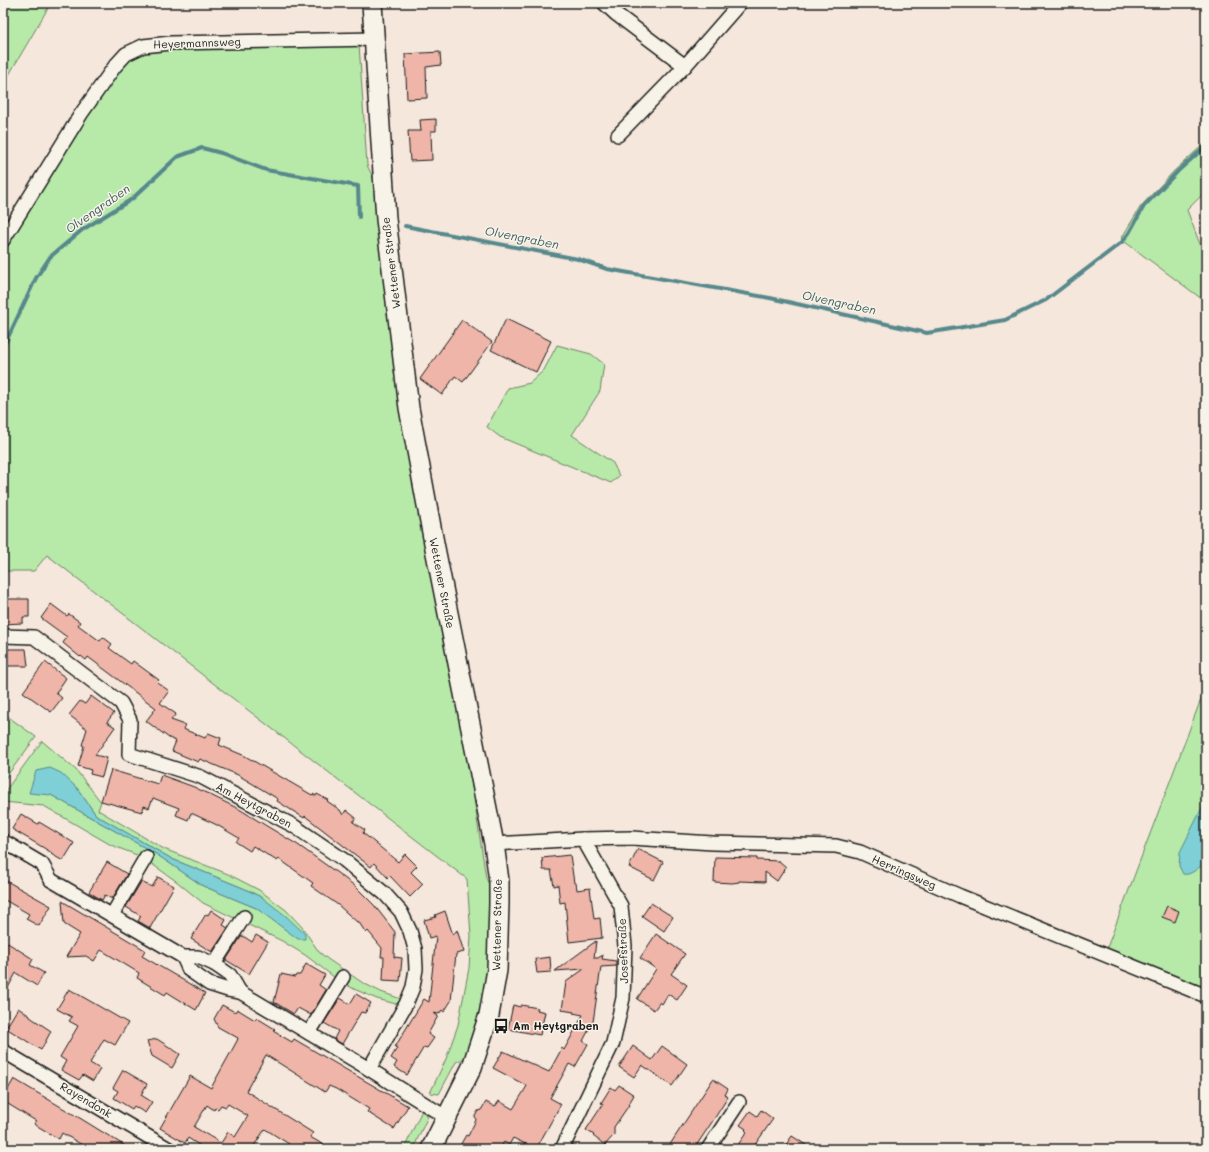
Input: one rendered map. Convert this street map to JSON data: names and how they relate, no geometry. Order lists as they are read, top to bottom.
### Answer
{
  "streets": {
    "street": [
      "Heyermannsweg",
      "Wettener Straße",
      "Am Heytgraben",
      "Herringsweg",
      "Josefstraße",
      "Rayendonk"
    ]
  },
  "crossings": [
    ["Heyermannsweg", "Wettener Straße"],
    ["Herringsweg", "Josefstraße"]
  ],
  "water": ["Olvengraben"],
  "places": {
    "bus stop": ["Am Heytgraben"]
  }
}
